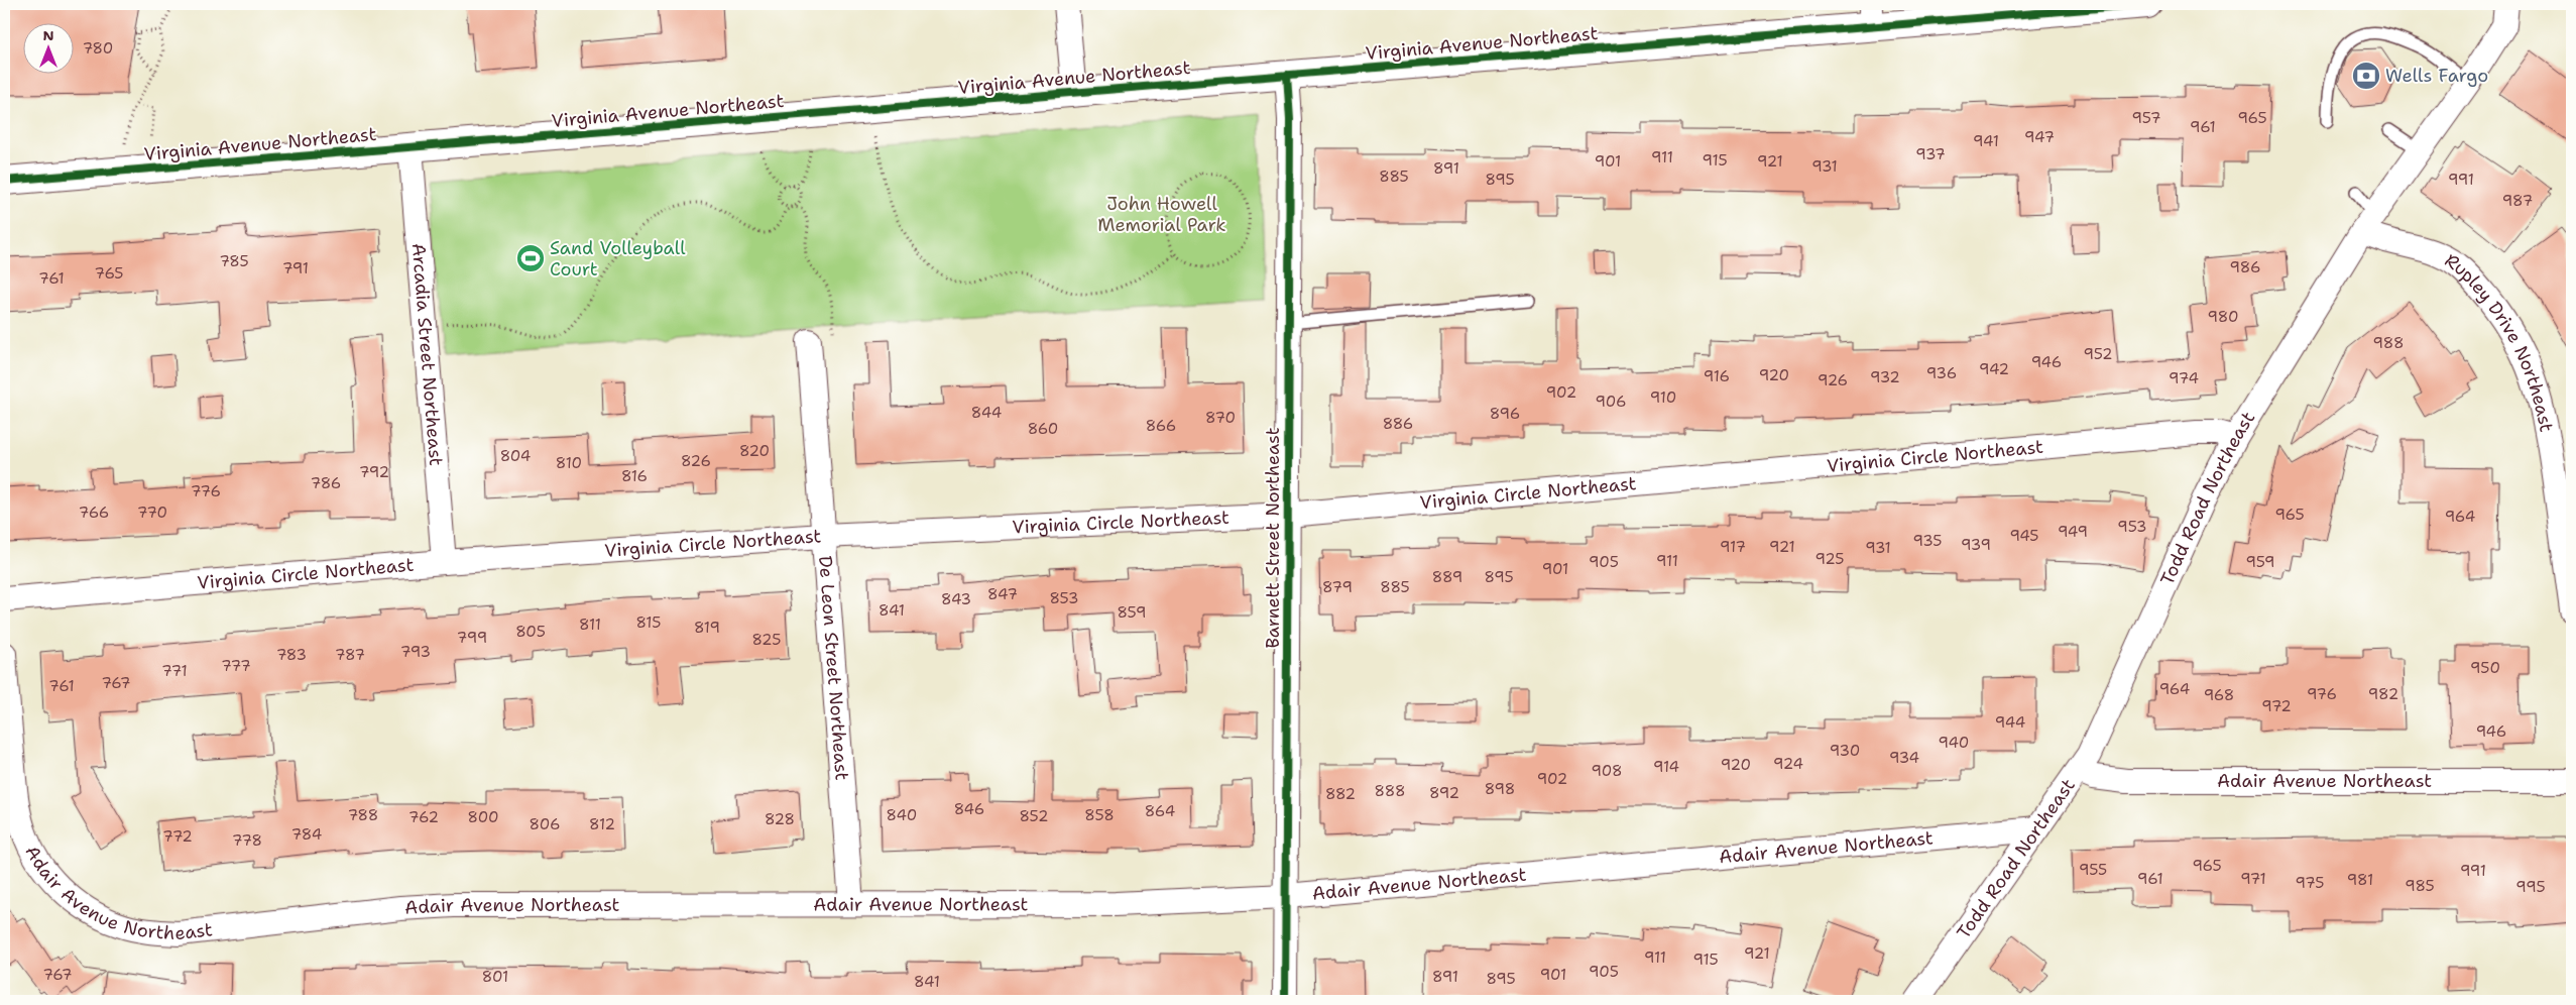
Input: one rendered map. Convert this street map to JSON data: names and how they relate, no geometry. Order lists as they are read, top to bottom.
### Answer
{
  "streets": {
    "street": [
      "Virginia Avenue Northeast",
      "Rupley Drive Northeast",
      "Arcadia Street Northeast",
      "Virginia Circle Northeast",
      "Todd Road Northeast",
      "Barnett Street Northeast",
      "De Leon Street Northeast",
      "Adair Avenue Northeast"
    ]
  },
  "crossings": [
    ["Virginia Avenue Northeast", "Arcadia Street Northeast"],
    ["Virginia Avenue Northeast", "Barnett Street Northeast"],
    ["Rupley Drive Northeast", "Todd Road Northeast"],
    ["Arcadia Street Northeast", "Virginia Circle Northeast"],
    ["Virginia Circle Northeast", "Todd Road Northeast"],
    ["Virginia Circle Northeast", "Barnett Street Northeast"],
    ["Virginia Circle Northeast", "De Leon Street Northeast"],
    ["Todd Road Northeast", "Adair Avenue Northeast"],
    ["Barnett Street Northeast", "Adair Avenue Northeast"],
    ["De Leon Street Northeast", "Adair Avenue Northeast"]
  ],
  "parks": ["John Howell Memorial Park"],
  "places": {
    "bank": ["Wells Fargo"],
    "sports": ["Sand Volleyball Court"]
  },
  "house_numbers": [
    "780",
    "957",
    "965",
    "961",
    "947",
    "941",
    "937",
    "911",
    "915",
    "901",
    "921",
    "931",
    "891",
    "885",
    "895",
    "991",
    "987",
    "785",
    "986",
    "791",
    "765",
    "761",
    "980",
    "988",
    "952",
    "946",
    "942",
    "936",
    "920",
    "916",
    "932",
    "974",
    "926",
    "902",
    "910",
    "906",
    "844",
    "896",
    "870",
    "886",
    "866",
    "860",
    "820",
    "804",
    "826",
    "810",
    "792",
    "816",
    "786",
    "776",
    "766",
    "770",
    "965",
    "964",
    "953",
    "949",
    "945",
    "935",
    "939",
    "917",
    "921",
    "931",
    "925",
    "911",
    "905",
    "959",
    "901",
    "889",
    "895",
    "879",
    "885",
    "847",
    "853",
    "843",
    "841",
    "859",
    "815",
    "811",
    "819",
    "805",
    "799",
    "825",
    "793",
    "783",
    "787",
    "777",
    "950",
    "771",
    "767",
    "761",
    "964",
    "976",
    "982",
    "968",
    "972",
    "944",
    "946",
    "940",
    "930",
    "934",
    "924",
    "920",
    "914",
    "908",
    "902",
    "898",
    "888",
    "892",
    "882",
    "846",
    "864",
    "788",
    "840",
    "858",
    "852",
    "762",
    "800",
    "828",
    "806",
    "812",
    "784",
    "772",
    "778",
    "965",
    "955",
    "991",
    "961",
    "971",
    "981",
    "975",
    "985",
    "995",
    "921",
    "911",
    "915",
    "905",
    "767",
    "901",
    "801",
    "891",
    "895",
    "841"
  ],
  "north": "top"
}
